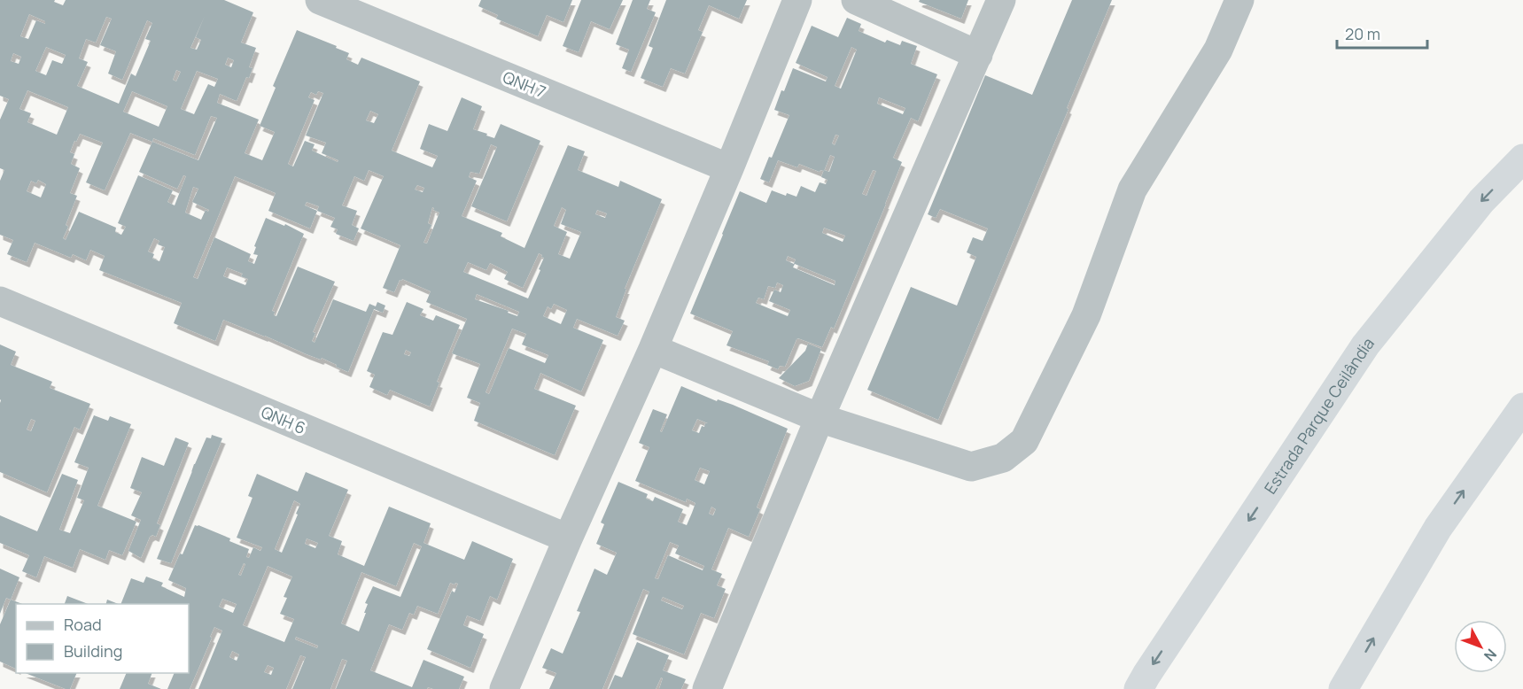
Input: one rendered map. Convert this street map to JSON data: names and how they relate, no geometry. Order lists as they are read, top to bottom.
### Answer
{
  "streets": {
    "highway": ["Estrada Parque Ceilândia"],
    "street": ["QNH 7", "QNH 6"]
  },
  "legend": ["Road", "Building"],
  "scale_bar": "20 m",
  "north": "bottom right"
}
